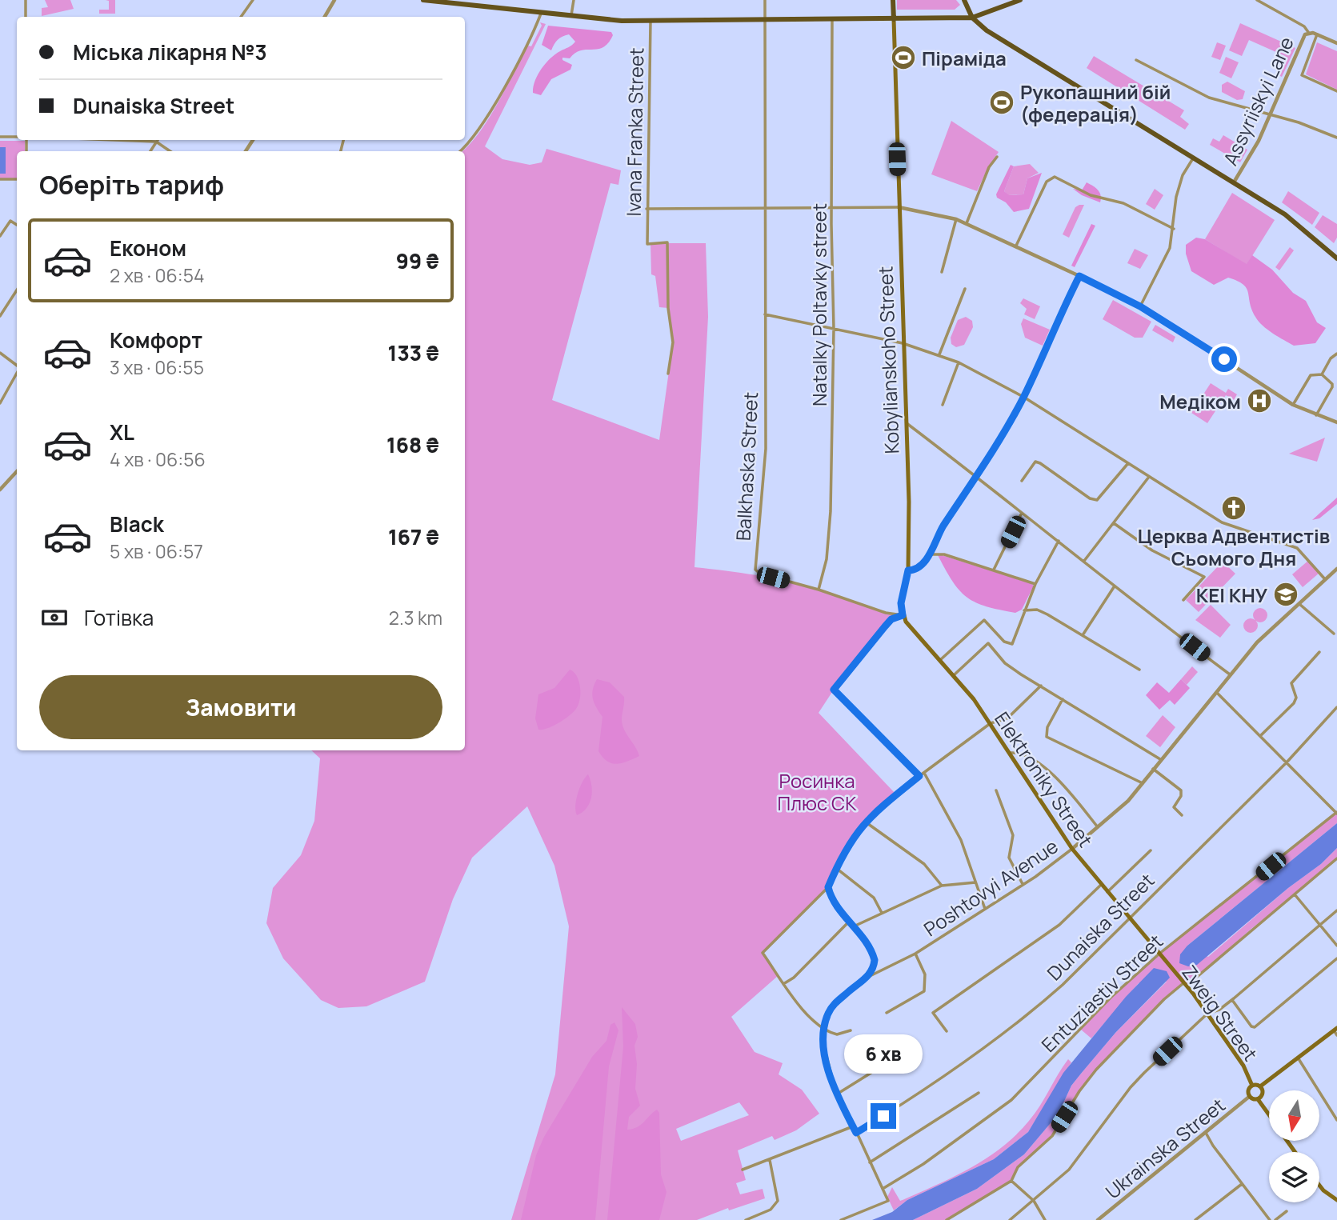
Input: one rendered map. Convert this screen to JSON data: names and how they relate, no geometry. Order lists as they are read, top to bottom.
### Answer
{
  "streets": {
    "main road": ["Kobylianskoho Street", "Elektroniky Street", "Zweig Street"],
    "street": [
      "Assyriiskyi Lane",
      "Ivana Franka Street",
      "Natalky Poltavky street",
      "Balkhaska Street",
      "Poshtovyi Avenue",
      "Dunaiska Street",
      "Entuziastiv Street",
      "Ukrainska Street"
    ]
  },
  "crossings": [
    ["Natalky Poltavky street", "Balkhaska Street"],
    ["Kobylianskoho Street", "Balkhaska Street"],
    ["Kobylianskoho Street", "Elektroniky Street"],
    ["Balkhaska Street", "Elektroniky Street"],
    ["Elektroniky Street", "Poshtovyi Avenue"],
    ["Elektroniky Street", "Dunaiska Street"],
    ["Elektroniky Street", "Entuziastiv Street"],
    ["Elektroniky Street", "Zweig Street"],
    ["Poshtovyi Avenue", "Dunaiska Street"],
    ["Poshtovyi Avenue", "Entuziastiv Street"],
    ["Zweig Street", "Ukrainska Street"]
  ],
  "parks": ["Росинка Плюс СК"],
  "places": {
    "sports": ["Піраміда", "Рукопашний бій (федерація)"],
    "hospital": ["Медіком"],
    "church": ["Церква Адвентистів Сьомого Дня"],
    "school or university": ["КЕІ КНУ"]
  },
  "north": "bottom",
  "page": {
    "banner": ["Міська лікарня №3", "Dunaiska Street"],
    "heading": "Оберіть тариф",
    "list": [
      {
        "name": "Економ",
        "note": "2 хв · 06:54",
        "value": "99 ₴"
      },
      {
        "name": "Комфорт",
        "note": "3 хв · 06:55",
        "value": "133 ₴"
      },
      {
        "name": "XL",
        "note": "4 хв · 06:56",
        "value": "168 ₴"
      },
      {
        "name": "Black",
        "note": "5 хв · 06:57",
        "value": "167 ₴"
      }
    ],
    "pay": ["Готівка", "2.3 km"],
    "buttons": "Замовити",
    "bubble": "6 хв"
  }
}
